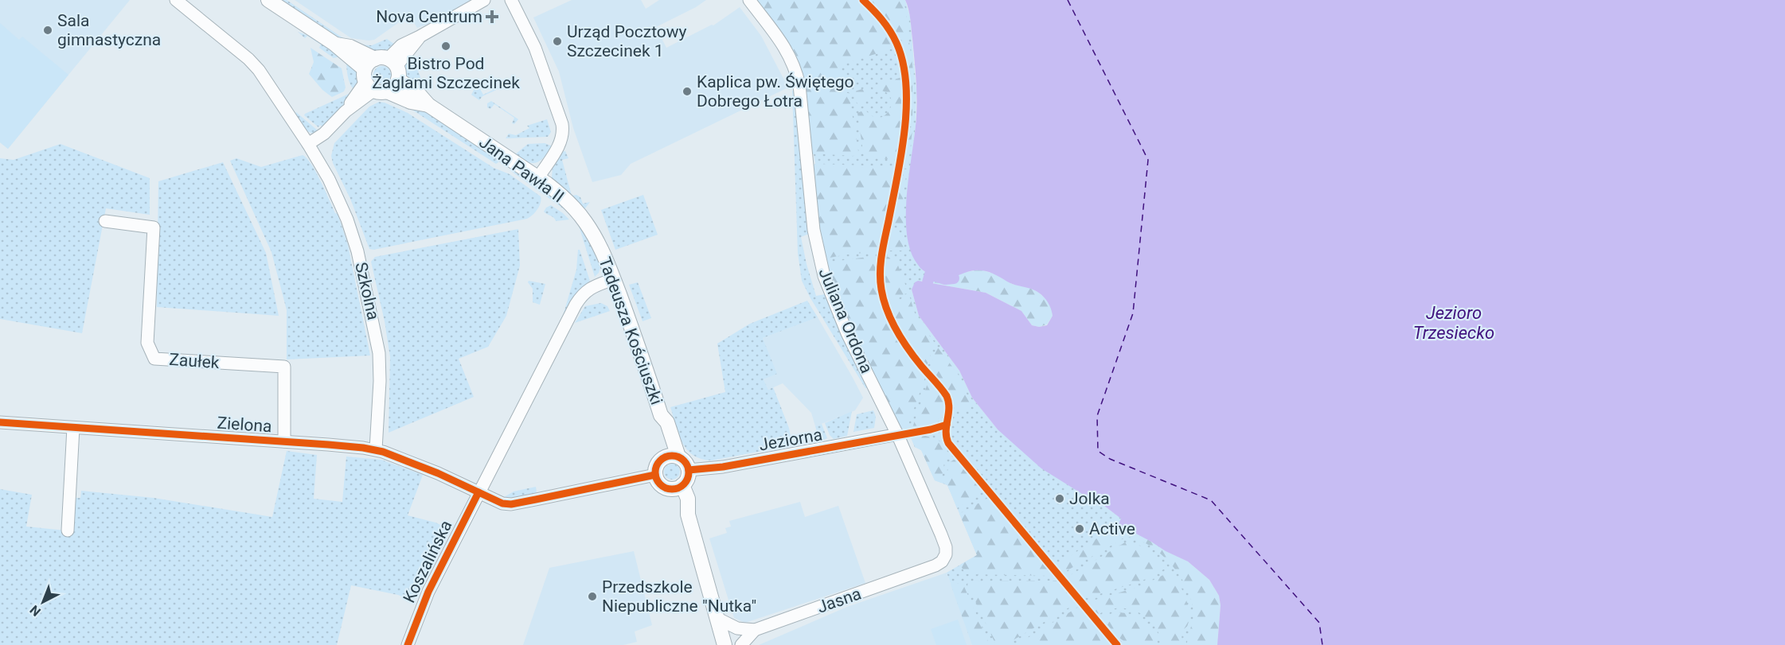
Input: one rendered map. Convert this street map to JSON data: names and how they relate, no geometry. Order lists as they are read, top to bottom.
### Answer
{
  "streets": {
    "street": [
      "Jana Pawła II",
      "Szkolna",
      "Juliana Ordona",
      "Tadeusza Kościuszki",
      "Zaułek",
      "Zielona",
      "Jeziorna",
      "Koszalińska",
      "Jasna"
    ]
  },
  "crossings": [
    ["Jana Pawła II", "Tadeusza Kościuszki"],
    ["Szkolna", "Zielona"],
    ["Juliana Ordona", "Jeziorna"],
    ["Juliana Ordona", "Jasna"],
    ["Tadeusza Kościuszki", "Jeziorna"],
    ["Tadeusza Kościuszki", "Koszalińska"],
    ["Zaułek", "Zielona"],
    ["Zielona", "Koszalińska"]
  ],
  "water": ["Jezioro Trzesiecko"],
  "places": {
    "health": ["Nova Centrum"],
    "other": [
      "Sala gimnastyczna",
      "Urząd Pocztowy Szczecinek 1",
      "Bistro Pod Żaglami Szczecinek",
      "Kaplica pw. Świętego Dobrego Łotra",
      "Jolka",
      "Active",
      "Przedszkole Niepubliczne \"Nutka\""
    ]
  },
  "north": "bottom left"
}
